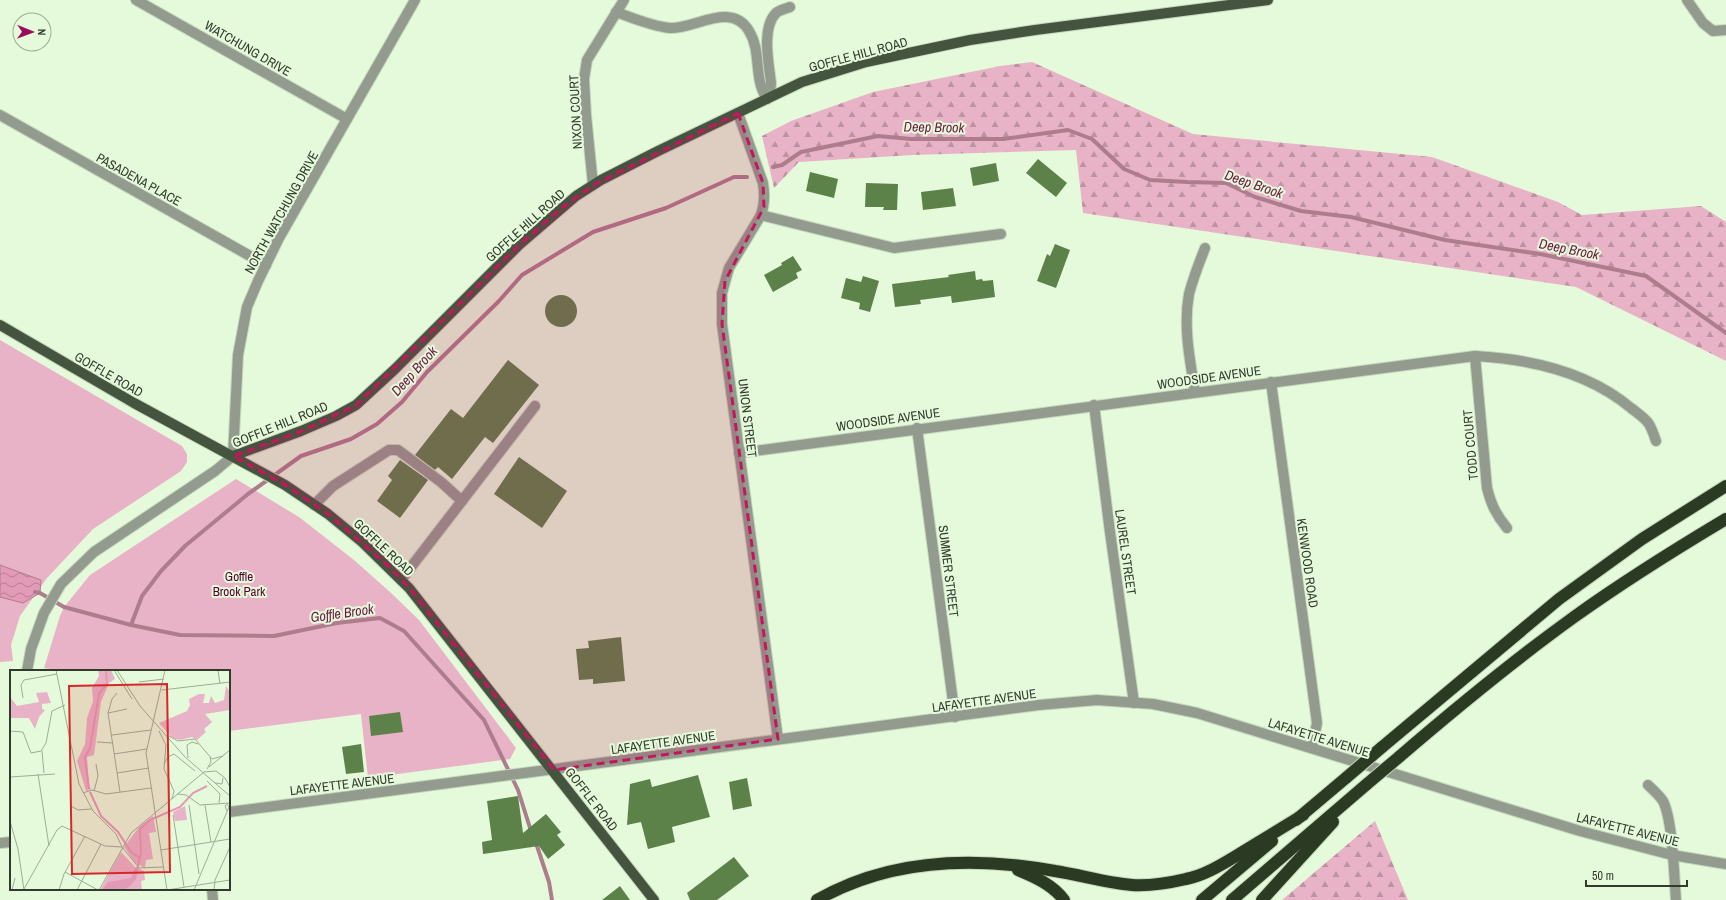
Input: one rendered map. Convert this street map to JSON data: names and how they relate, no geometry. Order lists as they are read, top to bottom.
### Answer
{
  "streets": {
    "main road": ["GOFFLE HILL ROAD", "GOFFLE ROAD"],
    "street": [
      "WATCHUNG DRIVE",
      "NIXON COURT",
      "PASADENA PLACE",
      "NORTH WATCHUNG DRIVE",
      "WOODSIDE AVENUE",
      "UNION STREET",
      "TODD COURT",
      "LAUREL STREET",
      "KENWOOD ROAD",
      "SUMMER STREET",
      "LAFAYETTE AVENUE"
    ]
  },
  "crossings": [
    ["WATCHUNG DRIVE", "NORTH WATCHUNG DRIVE"],
    ["GOFFLE HILL ROAD", "NIXON COURT"],
    ["GOFFLE HILL ROAD", "NORTH WATCHUNG DRIVE"],
    ["GOFFLE HILL ROAD", "GOFFLE ROAD"],
    ["GOFFLE HILL ROAD", "UNION STREET"],
    ["PASADENA PLACE", "NORTH WATCHUNG DRIVE"],
    ["NORTH WATCHUNG DRIVE", "GOFFLE ROAD"],
    ["GOFFLE ROAD", "LAFAYETTE AVENUE"],
    ["WOODSIDE AVENUE", "UNION STREET"],
    ["WOODSIDE AVENUE", "TODD COURT"],
    ["WOODSIDE AVENUE", "LAUREL STREET"],
    ["WOODSIDE AVENUE", "KENWOOD ROAD"],
    ["WOODSIDE AVENUE", "SUMMER STREET"],
    ["UNION STREET", "LAFAYETTE AVENUE"],
    ["LAUREL STREET", "LAFAYETTE AVENUE"],
    ["KENWOOD ROAD", "LAFAYETTE AVENUE"],
    ["SUMMER STREET", "LAFAYETTE AVENUE"]
  ],
  "water": ["Deep Brook", "Goffle Brook"],
  "parks": ["Goffle Brook Park"],
  "scale_bar": "50 m",
  "north": "right"
}
